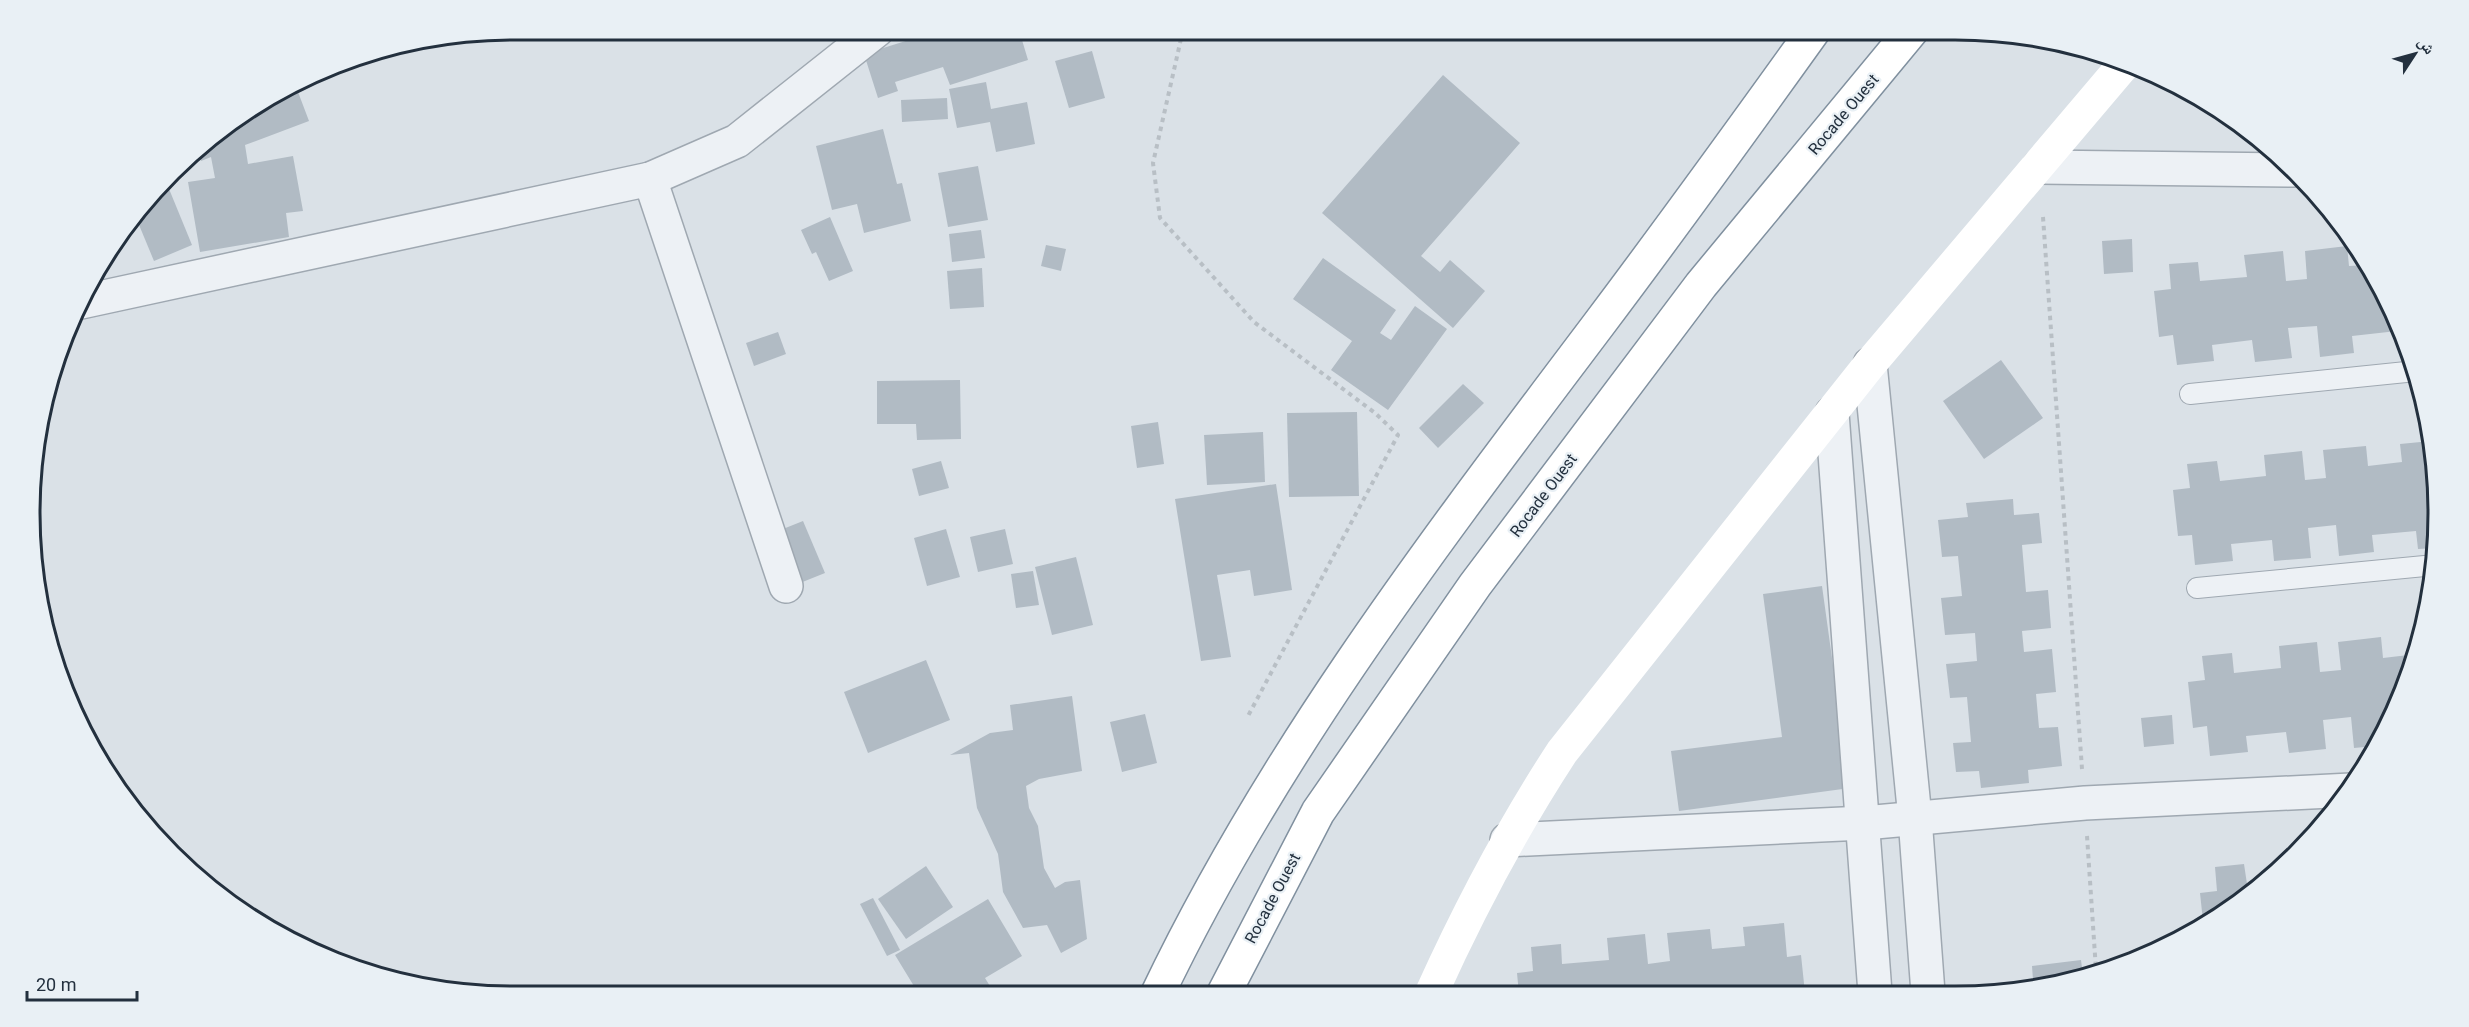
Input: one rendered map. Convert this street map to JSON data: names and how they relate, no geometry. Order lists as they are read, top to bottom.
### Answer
{
  "streets": {
    "main road": ["Rocade Ouest"]
  },
  "scale_bar": "20 m",
  "north": "top right"
}
